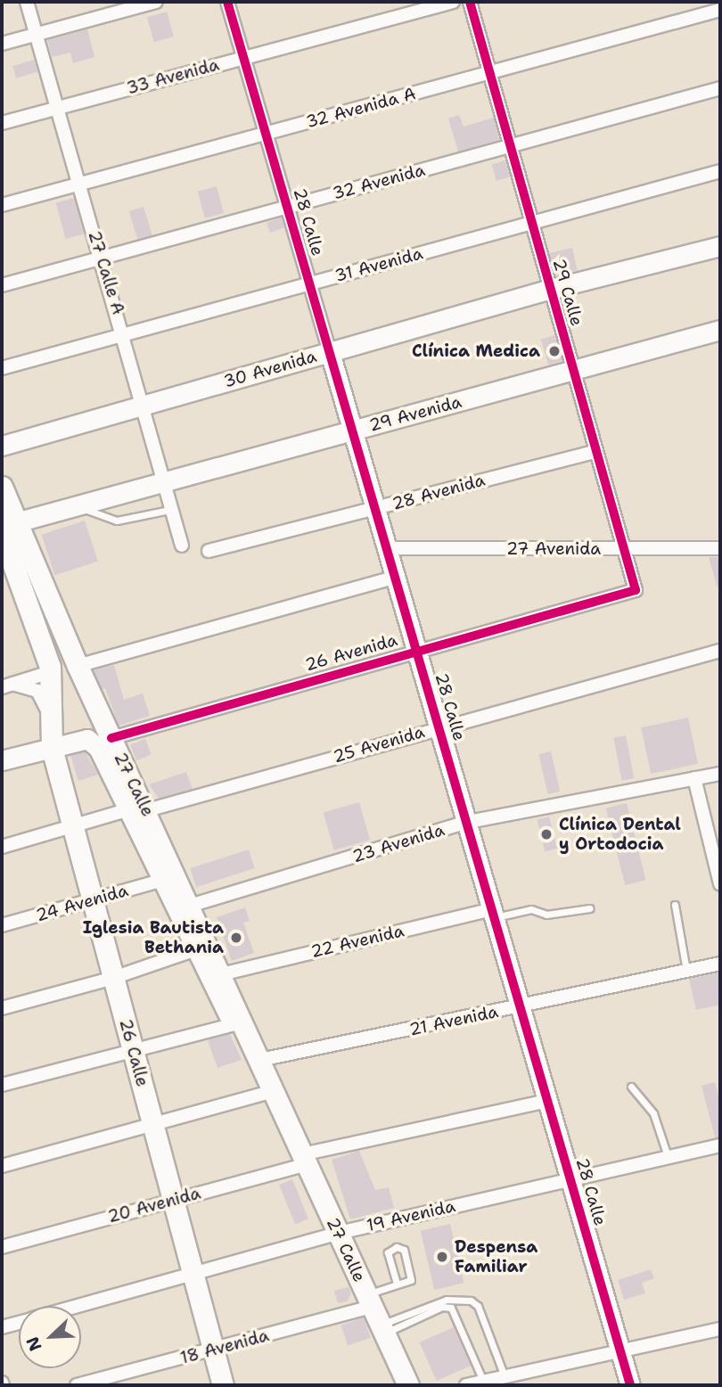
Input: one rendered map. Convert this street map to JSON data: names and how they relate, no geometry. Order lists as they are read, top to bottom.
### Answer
{
  "streets": {
    "main road": ["27 Calle", "26 Calle"],
    "street": [
      "33 Avenida",
      "32 Avenida A",
      "32 Avenida",
      "28 Calle",
      "31 Avenida",
      "27 Calle A",
      "29 Calle",
      "30 Avenida",
      "29 Avenida",
      "28 Avenida",
      "27 Avenida",
      "26 Avenida",
      "25 Avenida",
      "23 Avenida",
      "24 Avenida",
      "22 Avenida",
      "21 Avenida",
      "20 Avenida",
      "19 Avenida",
      "18 Avenida"
    ]
  },
  "crossings": [
    ["33 Avenida", "28 Calle"],
    ["33 Avenida", "27 Calle A"],
    ["32 Avenida A", "28 Calle"],
    ["32 Avenida A", "27 Calle A"],
    ["32 Avenida A", "29 Calle"],
    ["32 Avenida", "28 Calle"],
    ["32 Avenida", "27 Calle A"],
    ["32 Avenida", "29 Calle"],
    ["28 Calle", "31 Avenida"],
    ["28 Calle", "30 Avenida"],
    ["28 Calle", "29 Avenida"],
    ["28 Calle", "28 Avenida"],
    ["28 Calle", "27 Avenida"],
    ["28 Calle", "26 Avenida"],
    ["28 Calle", "25 Avenida"],
    ["28 Calle", "23 Avenida"],
    ["28 Calle", "22 Avenida"],
    ["28 Calle", "21 Avenida"],
    ["28 Calle", "20 Avenida"],
    ["28 Calle", "19 Avenida"],
    ["31 Avenida", "27 Calle A"],
    ["31 Avenida", "29 Calle"],
    ["27 Calle A", "30 Avenida"],
    ["27 Calle A", "29 Avenida"],
    ["29 Calle", "30 Avenida"],
    ["29 Calle", "29 Avenida"],
    ["29 Calle", "28 Avenida"],
    ["29 Calle", "27 Avenida"],
    ["29 Calle", "26 Avenida"],
    ["29 Avenida", "27 Calle"],
    ["26 Avenida", "27 Calle"],
    ["25 Avenida", "27 Calle"],
    ["25 Avenida", "26 Calle"],
    ["27 Calle", "23 Avenida"],
    ["27 Calle", "24 Avenida"],
    ["27 Calle", "22 Avenida"],
    ["27 Calle", "21 Avenida"],
    ["27 Calle", "26 Calle"],
    ["27 Calle", "20 Avenida"],
    ["27 Calle", "19 Avenida"],
    ["27 Calle", "18 Avenida"],
    ["24 Avenida", "26 Calle"],
    ["26 Calle", "20 Avenida"],
    ["26 Calle", "19 Avenida"],
    ["26 Calle", "18 Avenida"]
  ],
  "places": [
    "Clínica Medica",
    "Clínica Dental y Ortodocia",
    "Iglesia Bautista Bethania",
    "Despensa Familiar"
  ],
  "north": "bottom left"
}
